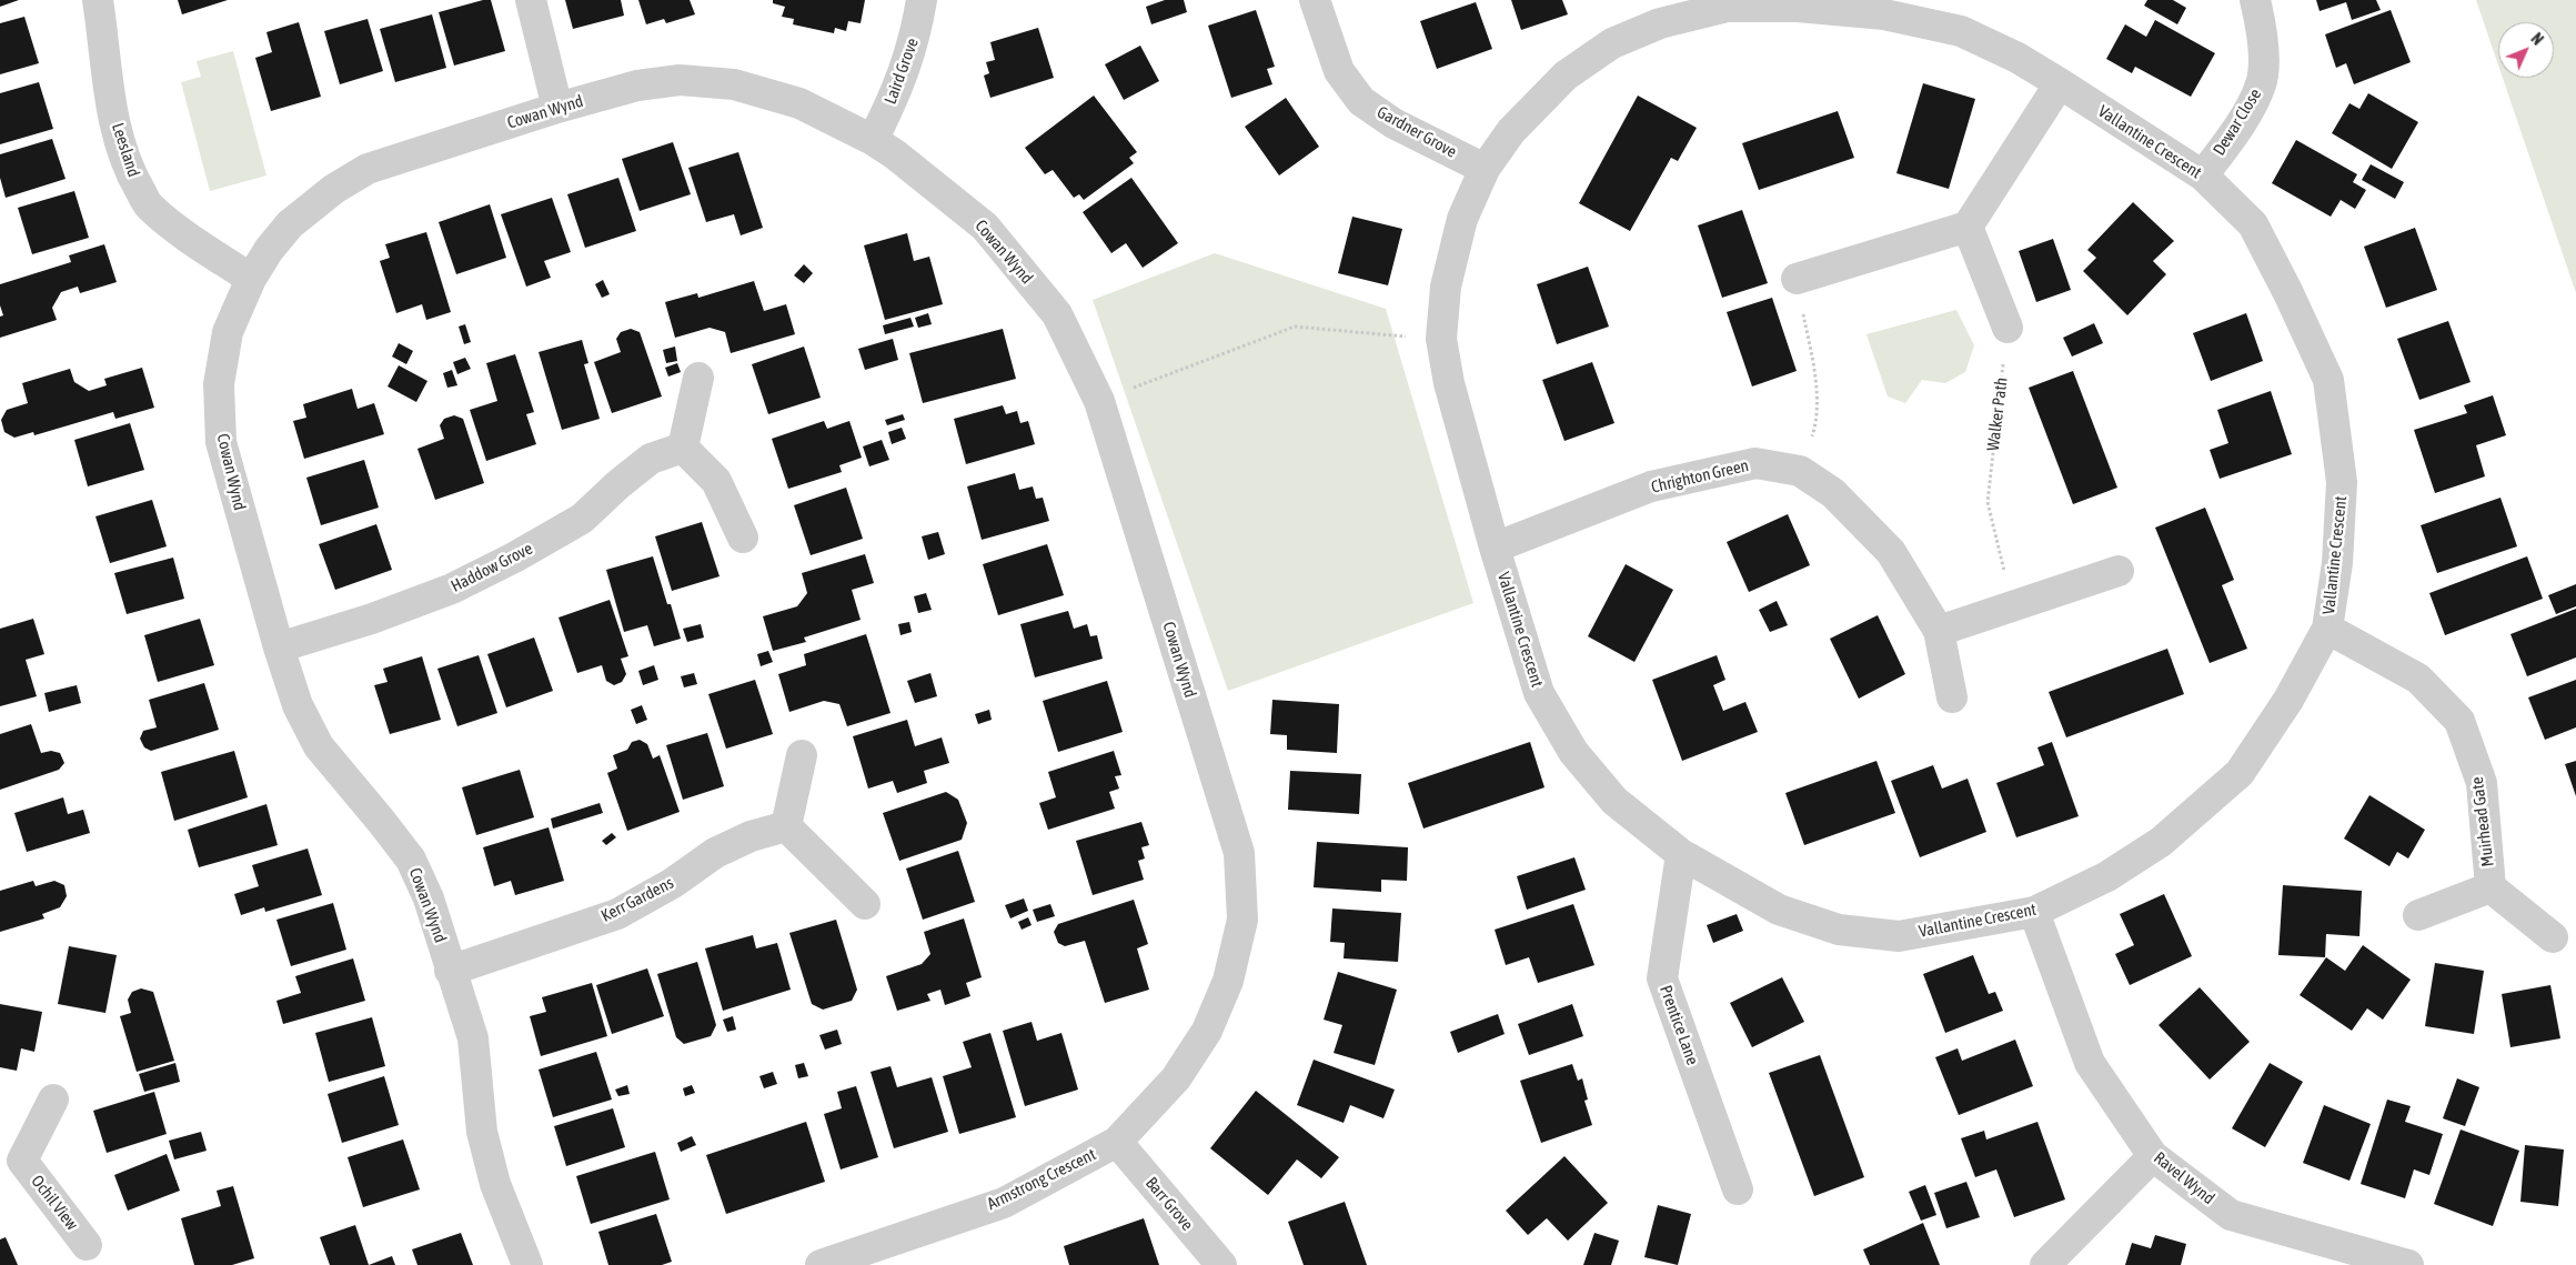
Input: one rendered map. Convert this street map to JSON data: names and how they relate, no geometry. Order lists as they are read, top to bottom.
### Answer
{
  "streets": {
    "street": [
      "Laird Grove",
      "Cowan Wynd",
      "Dewar Close",
      "Gardner Grove",
      "Vallantine Crescent",
      "Leesland",
      "Chrighton Green",
      "Haddow Grove",
      "Muirhead Gate",
      "Kerr Gardens",
      "Prentice Lane",
      "Ravel Wynd",
      "Armstrong Crescent",
      "Ochil View",
      "Barr Grove"
    ],
    "path": ["Walker Path"]
  },
  "crossings": [
    ["Laird Grove", "Cowan Wynd"],
    ["Cowan Wynd", "Leesland"],
    ["Cowan Wynd", "Haddow Grove"],
    ["Cowan Wynd", "Kerr Gardens"],
    ["Cowan Wynd", "Armstrong Crescent"],
    ["Dewar Close", "Vallantine Crescent"],
    ["Gardner Grove", "Vallantine Crescent"],
    ["Vallantine Crescent", "Chrighton Green"],
    ["Vallantine Crescent", "Muirhead Gate"],
    ["Vallantine Crescent", "Prentice Lane"],
    ["Vallantine Crescent", "Ravel Wynd"],
    ["Armstrong Crescent", "Barr Grove"]
  ],
  "north": "top right"
}
